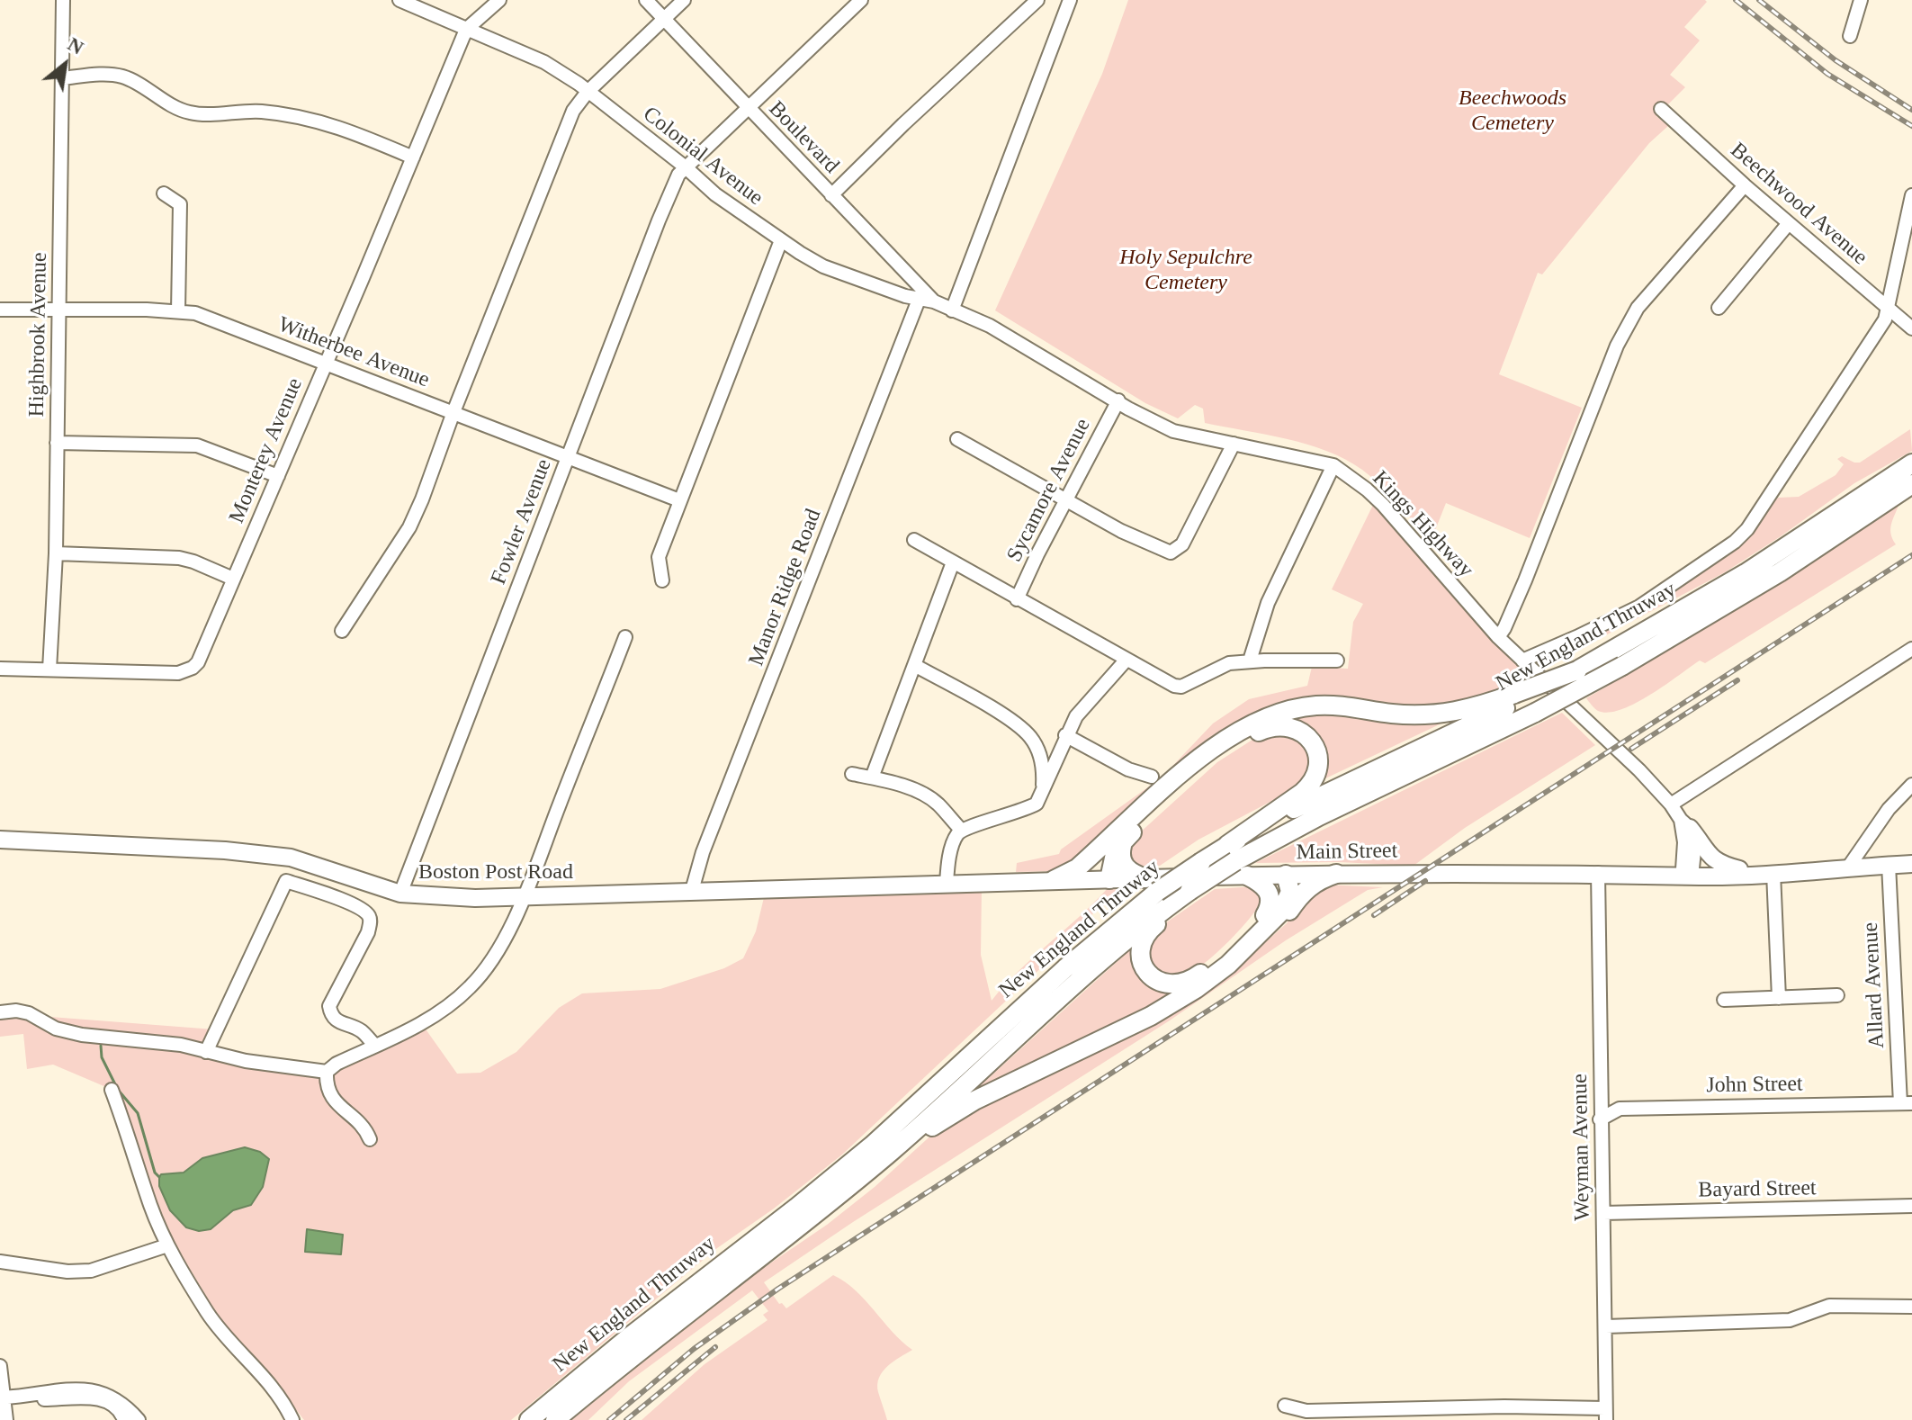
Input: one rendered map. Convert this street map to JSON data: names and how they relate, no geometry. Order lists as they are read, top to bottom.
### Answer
{
  "streets": {
    "highway": ["New England Thruway"],
    "main road": ["Main Street", "Boston Post Road"],
    "street": [
      "Boulevard",
      "Colonial Avenue",
      "Beechwood Avenue",
      "Highbrook Avenue",
      "Witherbee Avenue",
      "Monterey Avenue",
      "Sycamore Avenue",
      "Fowler Avenue",
      "Kings Highway",
      "Manor Ridge Road",
      "Allard Avenue",
      "John Street",
      "Weyman Avenue",
      "Bayard Street"
    ]
  },
  "crossings": [
    ["Boulevard", "Colonial Avenue"],
    ["Boulevard", "Fowler Avenue"],
    ["Colonial Avenue", "Monterey Avenue"],
    ["Colonial Avenue", "Fowler Avenue"],
    ["Colonial Avenue", "Kings Highway"],
    ["Colonial Avenue", "Manor Ridge Road"],
    ["Highbrook Avenue", "Witherbee Avenue"],
    ["Highbrook Avenue", "Monterey Avenue"],
    ["Witherbee Avenue", "Monterey Avenue"],
    ["Witherbee Avenue", "Fowler Avenue"],
    ["Sycamore Avenue", "Kings Highway"],
    ["Fowler Avenue", "Boston Post Road"],
    ["Kings Highway", "Main Street"],
    ["Manor Ridge Road", "Boston Post Road"],
    ["New England Thruway", "Main Street"],
    ["Main Street", "Boston Post Road"],
    ["Main Street", "Allard Avenue"],
    ["Main Street", "Weyman Avenue"],
    ["Allard Avenue", "John Street"],
    ["John Street", "Weyman Avenue"],
    ["Weyman Avenue", "Bayard Street"]
  ],
  "parks": ["Beechwoods Cemetery", "Holy Sepulchre Cemetery"],
  "north": "top right"
}
